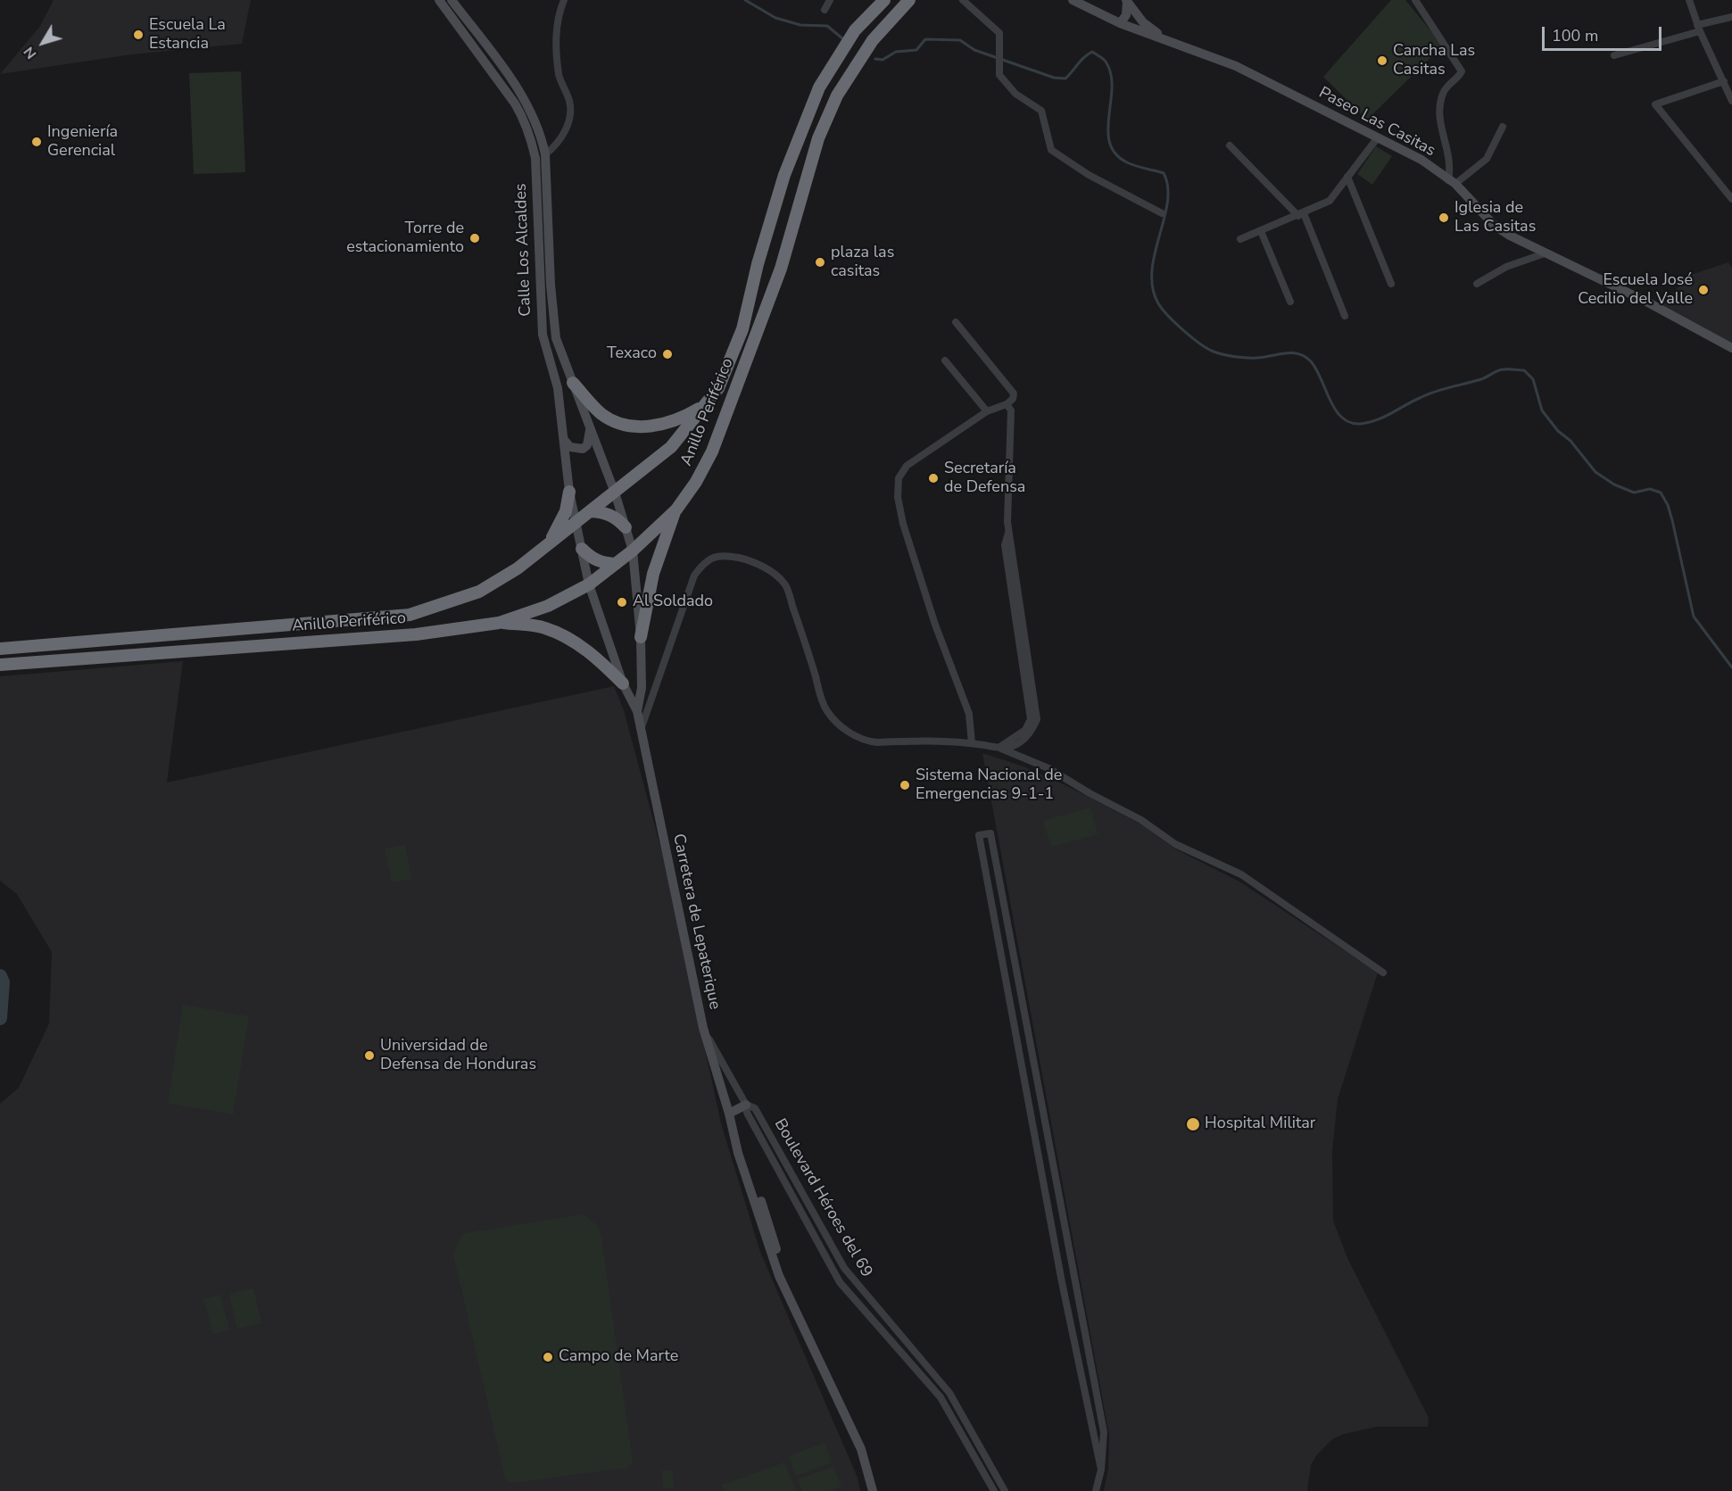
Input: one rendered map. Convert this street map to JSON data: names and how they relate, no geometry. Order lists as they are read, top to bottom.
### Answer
{
  "streets": {
    "highway": ["Anillo Periférico"],
    "main road": ["Paseo Las Casitas", "Calle Los Alcaldes", "Carretera de Lepaterique"],
    "street": ["Boulevard Héroes del 69"]
  },
  "crossings": [
    ["Calle Los Alcaldes", "Anillo Periférico"],
    ["Calle Los Alcaldes", "Carretera de Lepaterique"],
    ["Anillo Periférico", "Carretera de Lepaterique"],
    ["Carretera de Lepaterique", "Boulevard Héroes del 69"]
  ],
  "places": [
    "Escuela La Estancia",
    "Cancha Las Casitas",
    "Ingeniería Gerencial",
    "Iglesia de Las Casitas",
    "Torre de estacionamiento",
    "plaza las casitas",
    "Escuela José Cecilio del Valle",
    "Texaco",
    "Secretaría de Defensa",
    "Al Soldado",
    "Sistema Nacional de Emergencias 9-1-1",
    "Universidad de Defensa de Honduras",
    "Hospital Militar",
    "Campo de Marte"
  ],
  "scale_bar": "100 m",
  "north": "bottom left"
}
